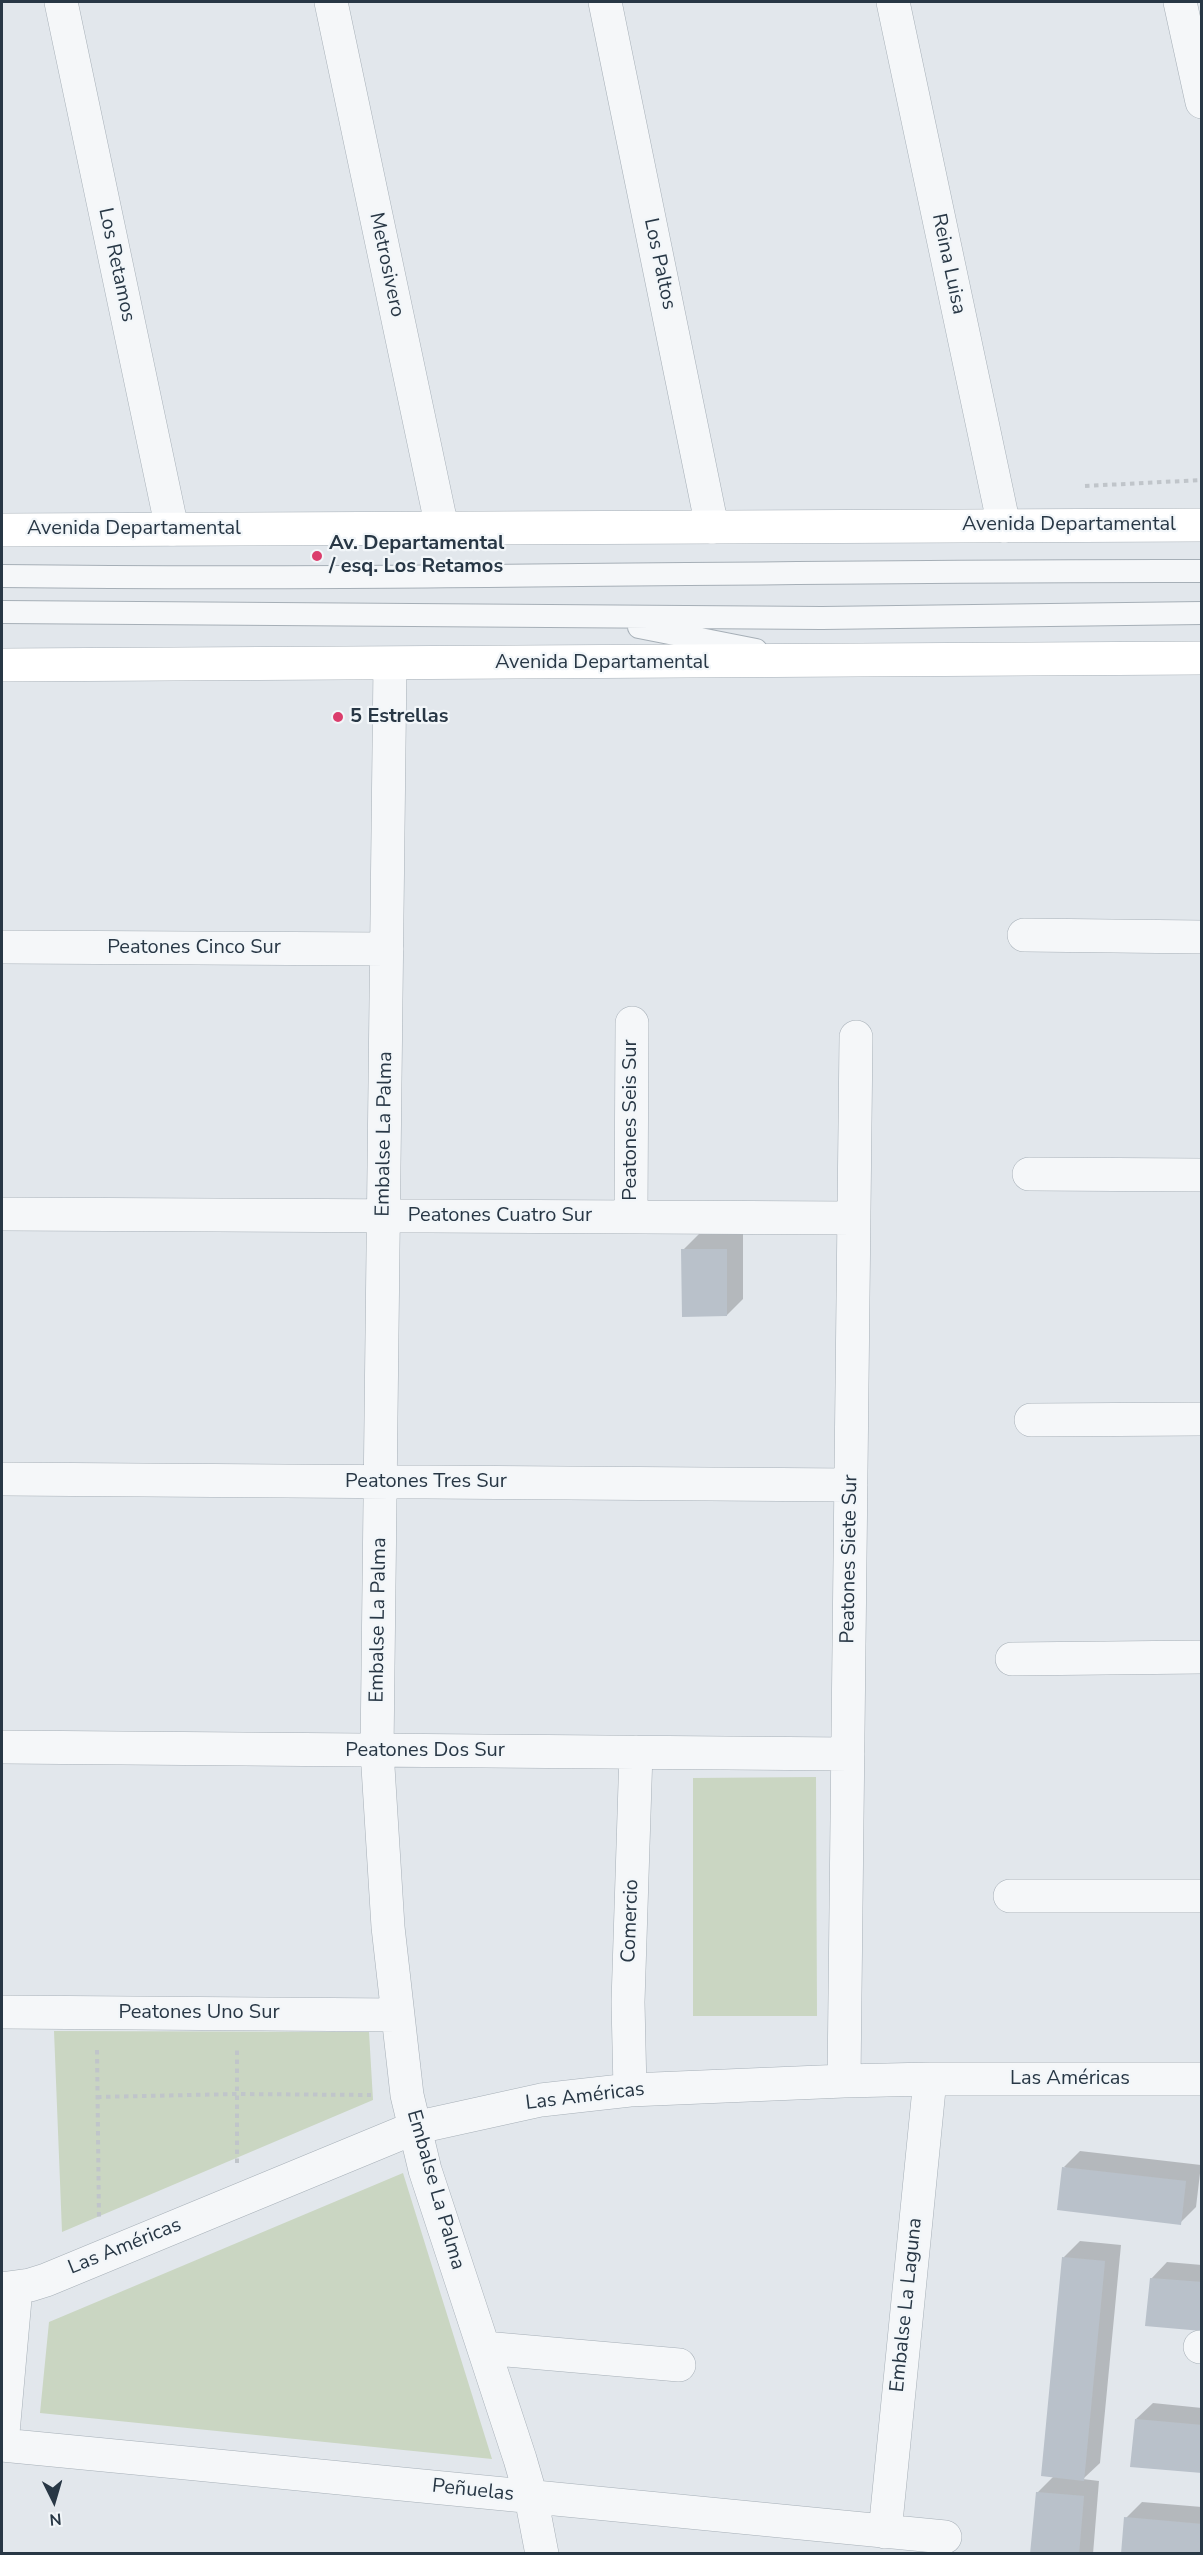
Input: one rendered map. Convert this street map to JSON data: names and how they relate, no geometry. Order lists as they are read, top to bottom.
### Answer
{
  "streets": {
    "main road": ["Avenida Departamental"],
    "street": [
      "Los Paltos",
      "Reina Luisa",
      "Los Retamos",
      "Metrosivero",
      "Peatones Cinco Sur",
      "Peatones Seis Sur",
      "Embalse La Palma",
      "Peatones Cuatro Sur",
      "Peatones Tres Sur",
      "Peatones Siete Sur",
      "Peatones Dos Sur",
      "Comercio",
      "Peatones Uno Sur",
      "Las Américas",
      "Embalse La Laguna",
      "Peñuelas"
    ]
  },
  "crossings": [
    ["Los Paltos", "Avenida Departamental"],
    ["Reina Luisa", "Avenida Departamental"],
    ["Los Retamos", "Avenida Departamental"],
    ["Metrosivero", "Avenida Departamental"],
    ["Avenida Departamental", "Embalse La Palma"],
    ["Peatones Cinco Sur", "Embalse La Palma"],
    ["Peatones Seis Sur", "Peatones Cuatro Sur"],
    ["Embalse La Palma", "Peatones Cuatro Sur"],
    ["Embalse La Palma", "Peatones Tres Sur"],
    ["Embalse La Palma", "Peatones Dos Sur"],
    ["Embalse La Palma", "Peatones Uno Sur"],
    ["Embalse La Palma", "Las Américas"],
    ["Embalse La Palma", "Peñuelas"],
    ["Peatones Cuatro Sur", "Peatones Siete Sur"],
    ["Peatones Tres Sur", "Peatones Siete Sur"],
    ["Peatones Siete Sur", "Peatones Dos Sur"],
    ["Peatones Siete Sur", "Las Américas"],
    ["Peatones Dos Sur", "Comercio"],
    ["Comercio", "Las Américas"],
    ["Las Américas", "Embalse La Laguna"],
    ["Embalse La Laguna", "Peñuelas"]
  ],
  "places": ["Av. Departamental / esq. Los Retamos", "5 Estrellas"],
  "north": "bottom"
}
